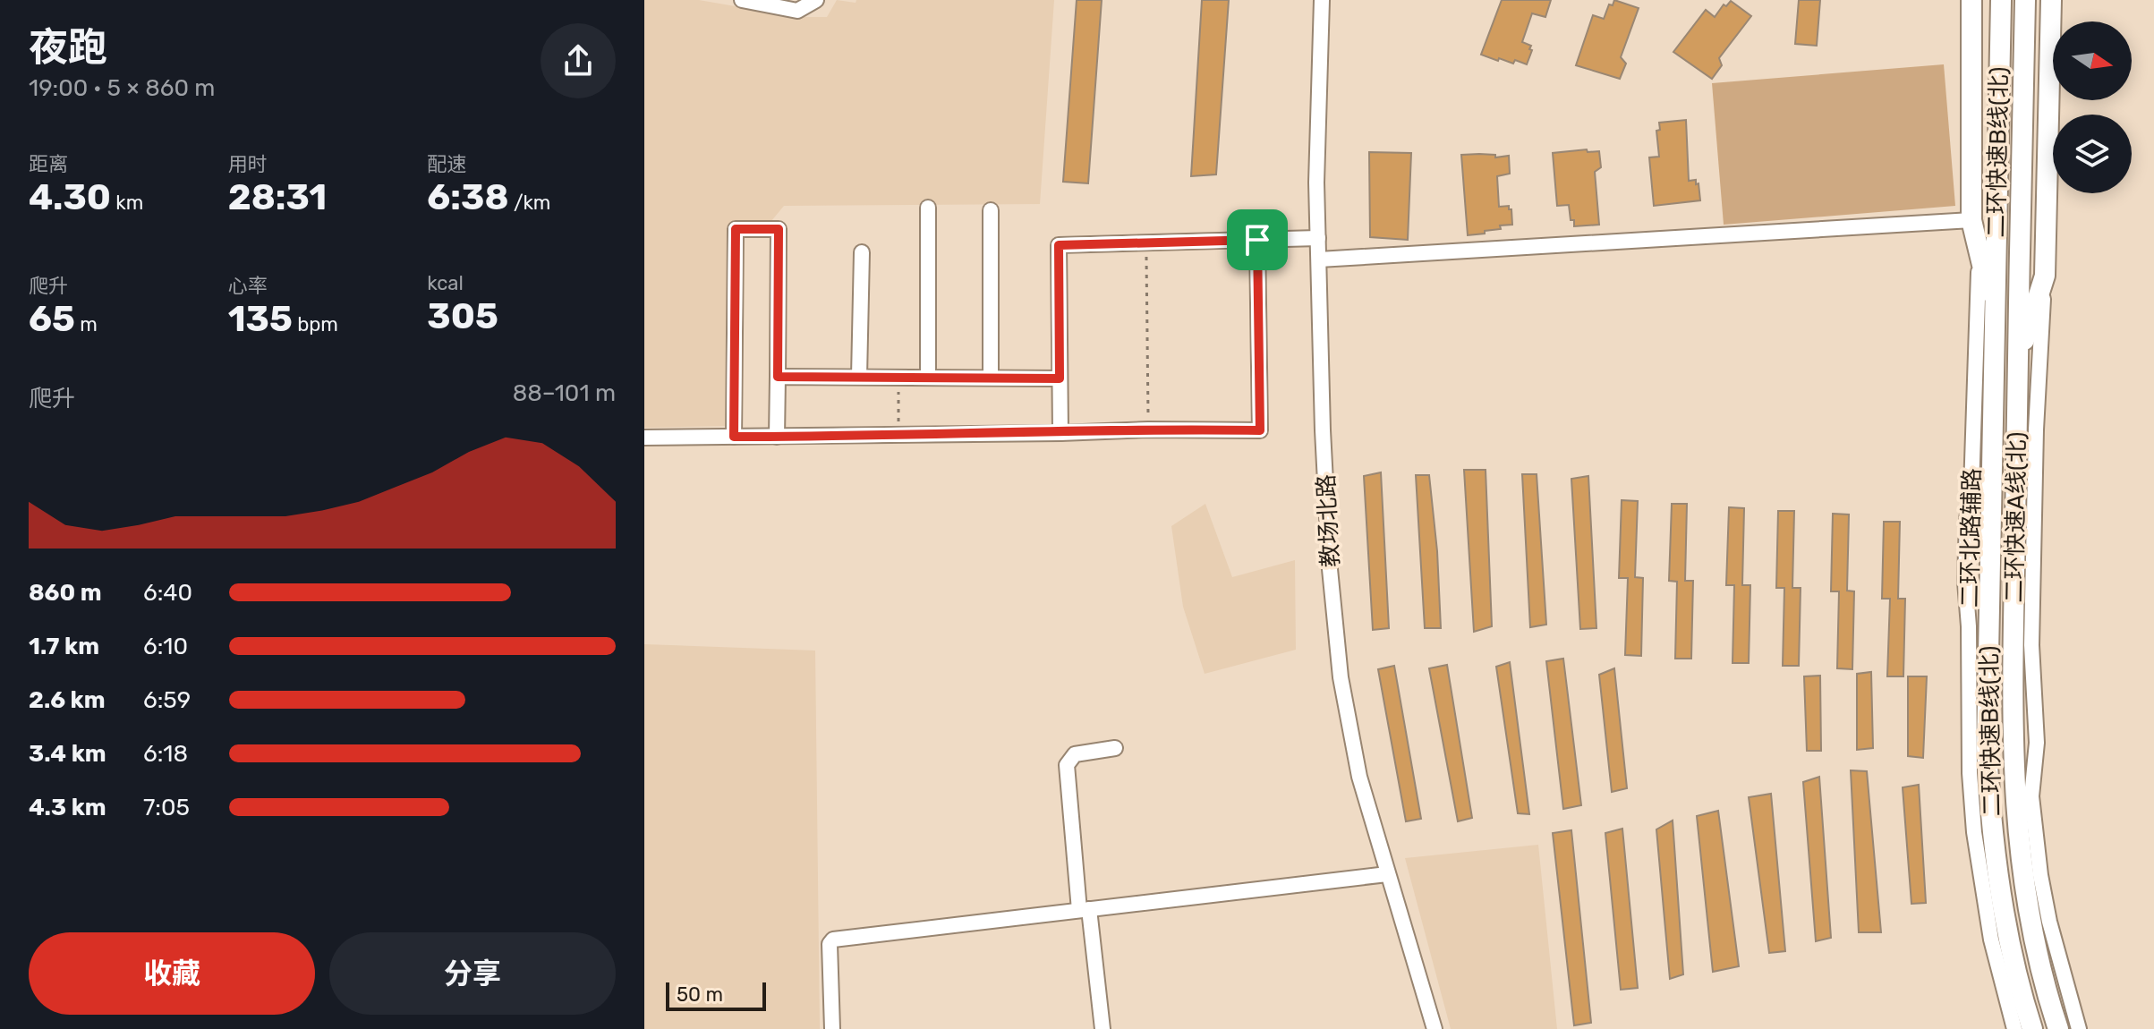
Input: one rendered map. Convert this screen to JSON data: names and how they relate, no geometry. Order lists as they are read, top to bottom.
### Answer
{
  "streets": {
    "highway": ["二环快速B线(北)", "二环快速A线(北)"],
    "street": ["教场北路", "二环北路辅路"]
  },
  "scale_bar": "50 m",
  "north": "right",
  "page": {
    "heading": ["夜跑", "19:00 · 5 × 860 m"],
    "stats": [
      ["距离", "4.30 km"],
      ["用时", "28:31"],
      ["配速", "6:38 /km"],
      ["爬升", "65 m"],
      ["心率", "135 bpm"],
      ["kcal", "305"]
    ],
    "chart": ["爬升", "88–101 m"],
    "list": [
      {
        "name": "860 m",
        "note": "6:40"
      },
      {
        "name": "1.7 km",
        "note": "6:10"
      },
      {
        "name": "2.6 km",
        "note": "6:59"
      },
      {
        "name": "3.4 km",
        "note": "6:18"
      },
      {
        "name": "4.3 km",
        "note": "7:05"
      }
    ],
    "buttons": ["收藏", "分享"],
    "scale": "50 m"
  }
}
